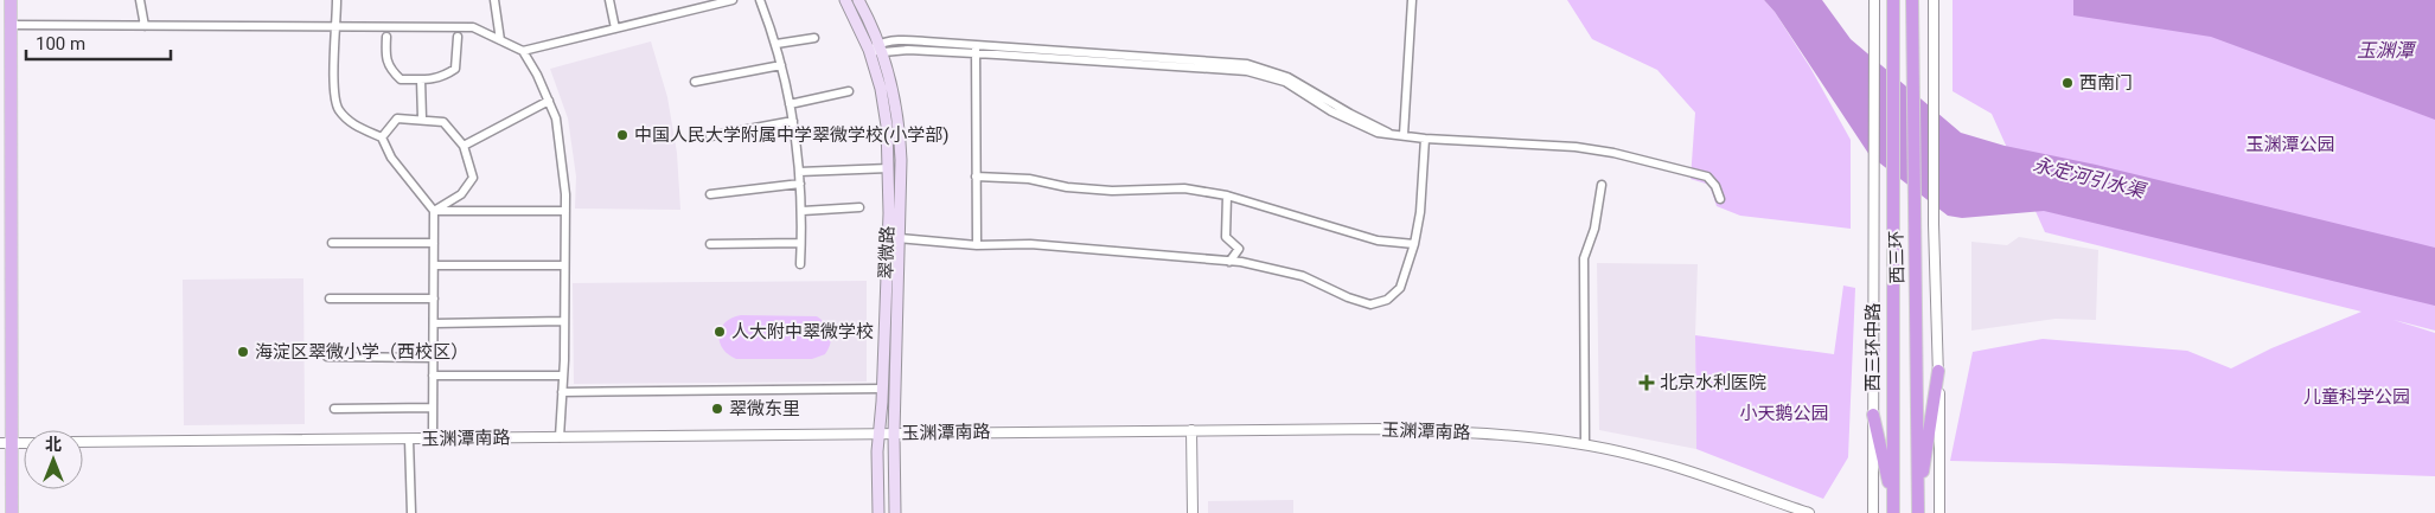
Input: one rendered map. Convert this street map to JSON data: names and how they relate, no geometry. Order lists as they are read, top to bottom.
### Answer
{
  "streets": {
    "highway": ["西三环"],
    "main road": ["翠微路"],
    "street": ["西三环中路", "玉渊潭南路"]
  },
  "crossings": [
    ["翠微路", "玉渊潭南路"]
  ],
  "water": ["玉渊潭", "永定河引水渠"],
  "parks": ["玉渊潭公园", "儿童科学公园", "小天鹅公园"],
  "places": {
    "other": [
      "西南门",
      "中国人民大学附属中学翠微学校(小学部)",
      "人大附中翠微学校",
      "海淀区翠微小学（西校区）",
      "翠微东里"
    ],
    "health": ["北京水利医院"]
  },
  "scale_bar": "100 m",
  "north": "top"
}
